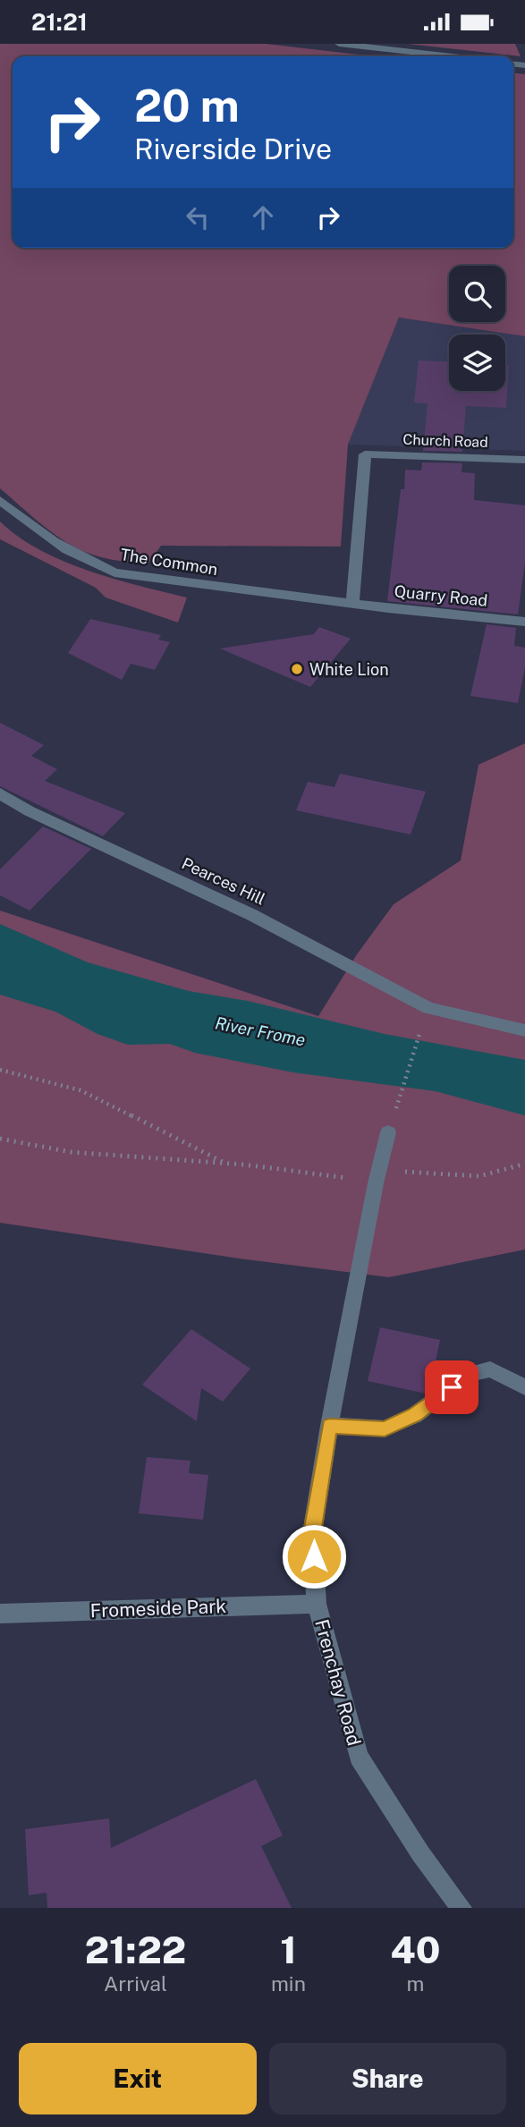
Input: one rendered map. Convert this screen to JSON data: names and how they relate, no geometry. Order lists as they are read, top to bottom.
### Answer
{
  "streets": {
    "street": [
      "Church Road",
      "The Common",
      "Quarry Road",
      "Pearces Hill",
      "Fromeside Park",
      "Frenchay Road"
    ]
  },
  "crossings": [
    ["Church Road", "The Common"],
    ["Church Road", "Quarry Road"],
    ["The Common", "Quarry Road"],
    ["Fromeside Park", "Frenchay Road"]
  ],
  "water": ["River Frome"],
  "places": ["White Lion"],
  "page": {
    "status": "21:21",
    "turn": ["20 m", "Riverside Drive"],
    "eta": [
      "21:22",
      "Arrival",
      "1",
      "min",
      "40",
      "m"
    ],
    "buttons": ["Exit", "Share"]
  }
}
